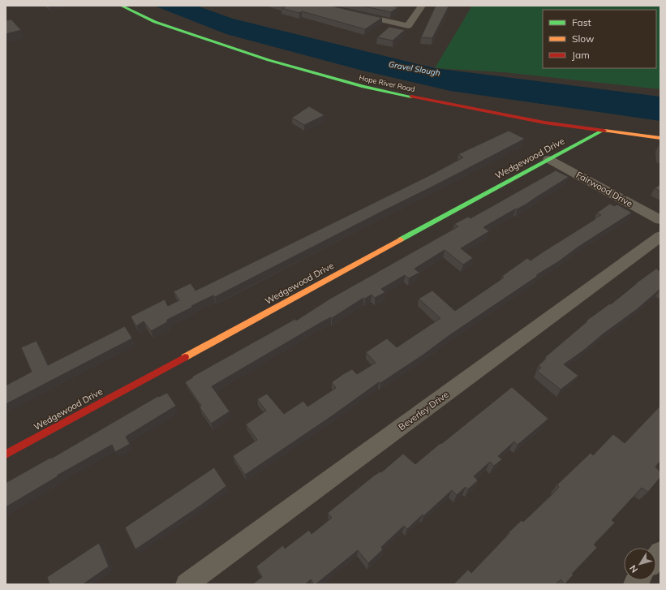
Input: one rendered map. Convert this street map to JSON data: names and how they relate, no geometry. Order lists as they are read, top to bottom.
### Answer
{
  "streets": {
    "street": [
      "Hope River Road",
      "Wedgewood Drive",
      "Fairwood Drive",
      "Beverley Drive"
    ]
  },
  "crossings": [
    ["Hope River Road", "Wedgewood Drive"],
    ["Wedgewood Drive", "Fairwood Drive"]
  ],
  "water": ["Gravel Slough"],
  "legend": ["Fast", "Slow", "Jam"],
  "north": "bottom left"
}
